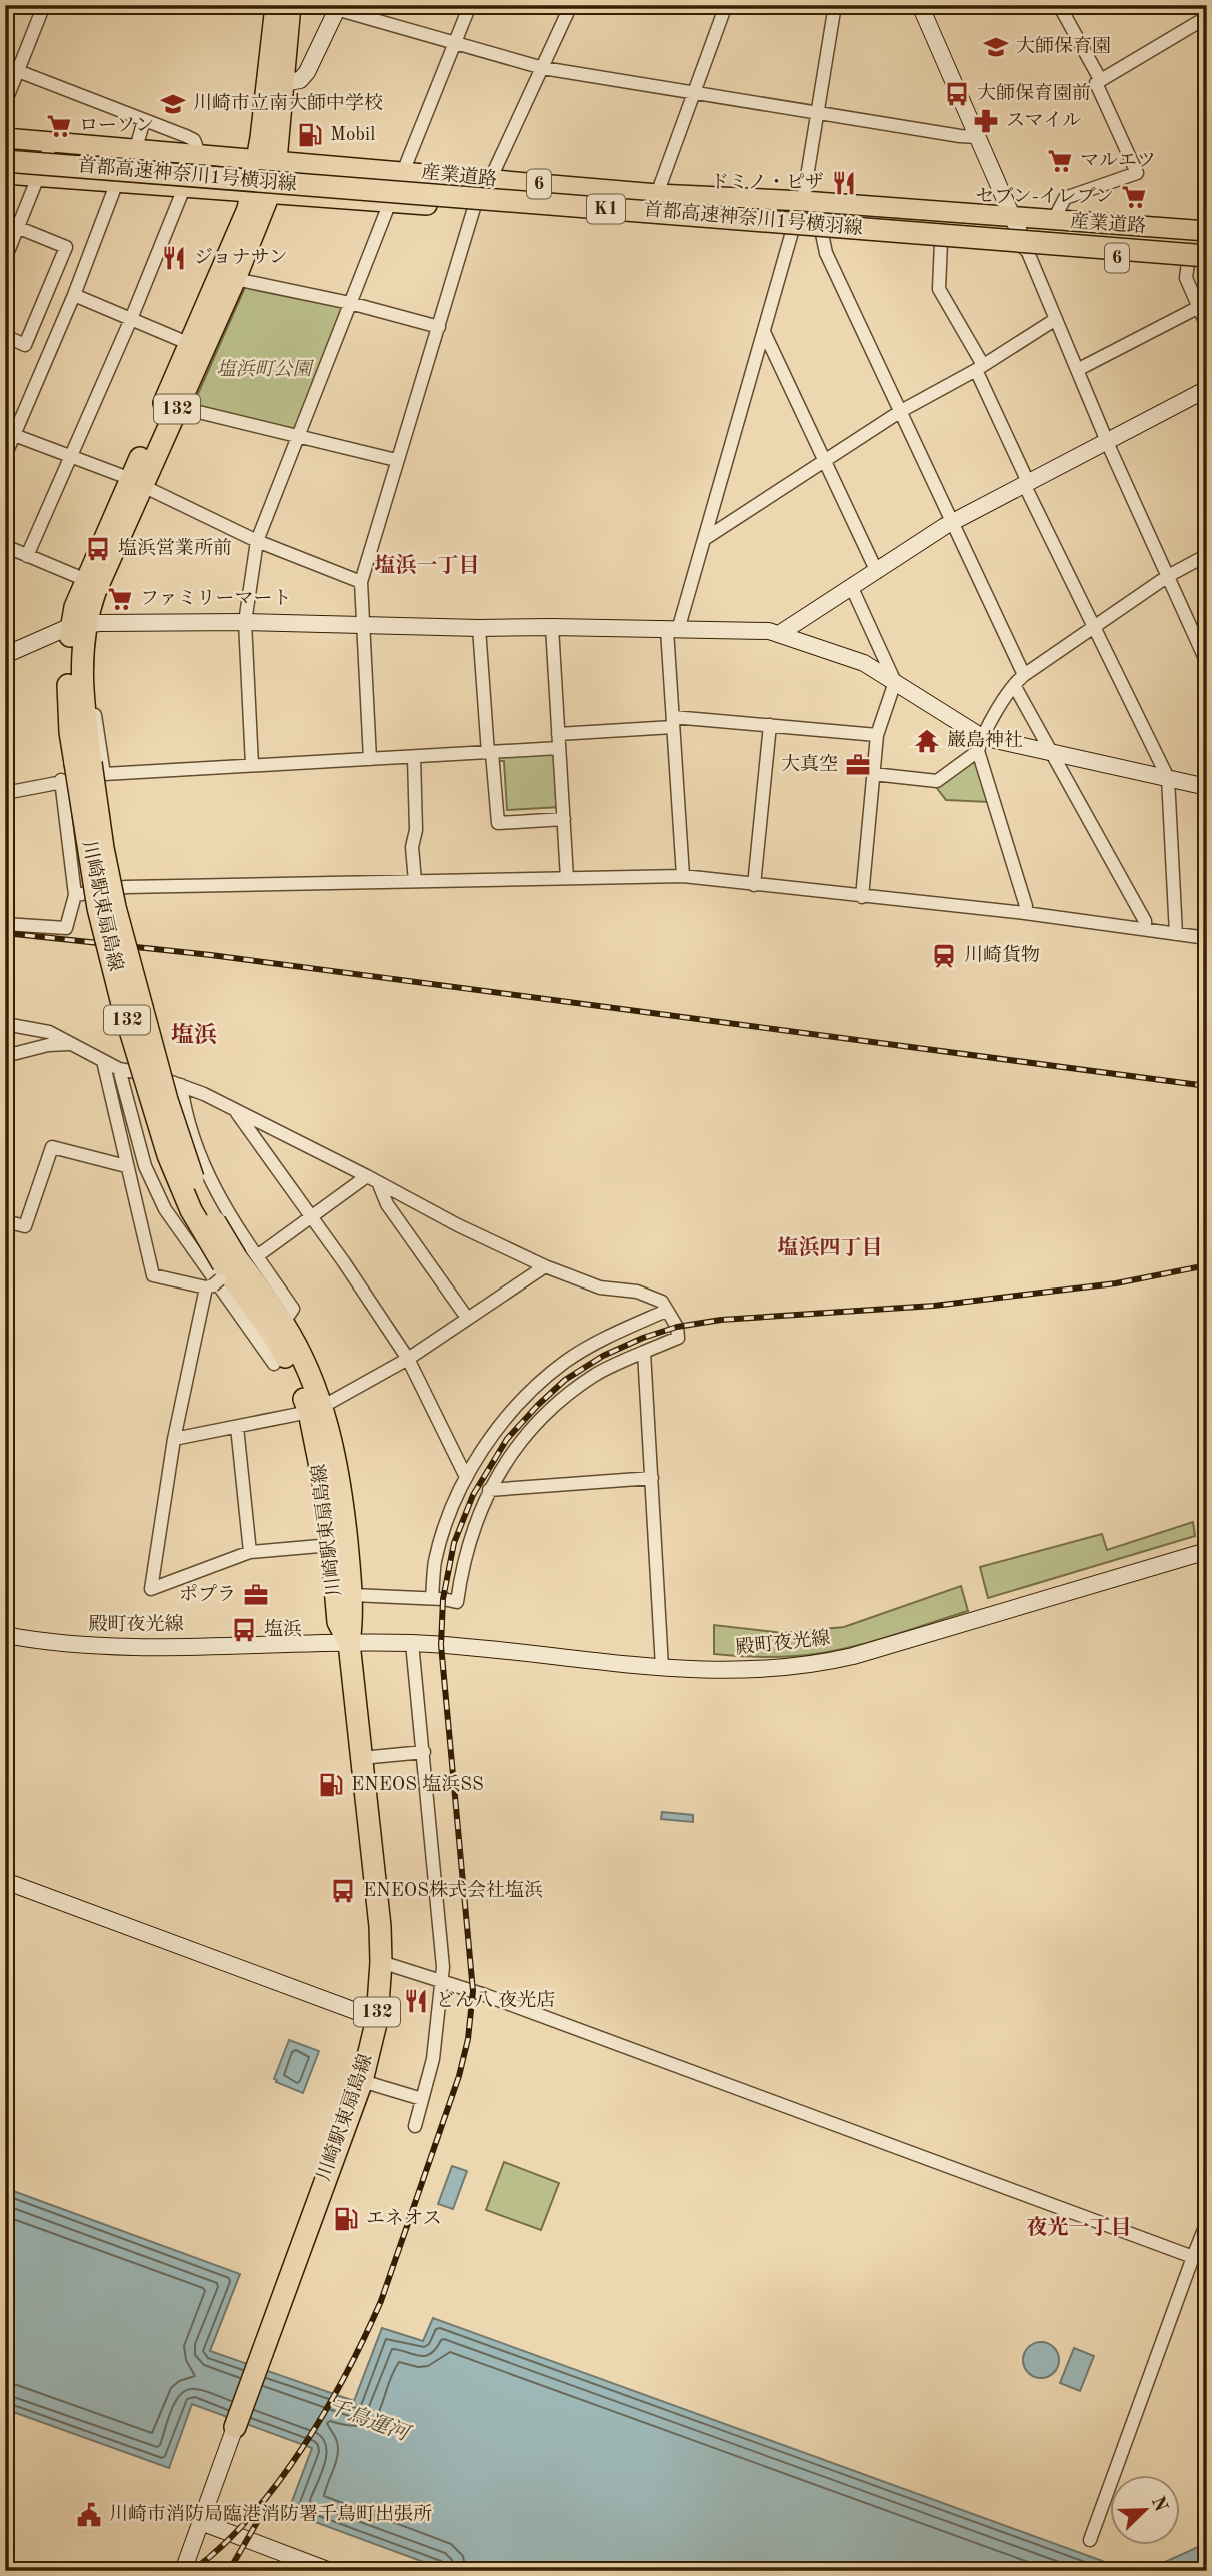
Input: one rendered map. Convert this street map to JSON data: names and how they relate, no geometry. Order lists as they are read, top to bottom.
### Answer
{
  "streets": {
    "highway": [
      "首都高速神奈川1号横羽線",
      "K1",
      "132",
      "川崎駅東扇島線"
    ],
    "main road": ["産業道路", "6"],
    "street": ["殿町夜光線"]
  },
  "crossings": [
    ["首都高速神奈川1号横羽線", "産業道路"],
    ["産業道路", "132"],
    ["産業道路", "川崎駅東扇島線"],
    ["132", "川崎駅東扇島線"],
    ["川崎駅東扇島線", "殿町夜光線"]
  ],
  "districts": [
    "塩浜一丁目",
    "塩浜",
    "塩浜四丁目",
    "夜光一丁目"
  ],
  "water": ["千鳥運河"],
  "parks": ["塩浜町公園"],
  "places": {
    "school or university": ["大師保育園", "川崎市立南大師中学校"],
    "bus stop": [
      "大師保育園前",
      "塩浜営業所前",
      "塩浜",
      "ENEOS株式会社塩浜"
    ],
    "pharmacy": ["スマイル"],
    "supermarket": [
      "ローソン",
      "マルエツ",
      "セブン-イレブン",
      "ファミリーマート"
    ],
    "fuel station": ["Mobil", "ENEOS 塩浜SS", "エネオス"],
    "restaurant": ["ドミノ・ピザ", "ジョナサン", "どん八 夜光店"],
    "temple": ["巌島神社"],
    "office": ["大真空", "ポプラ"],
    "station": ["川崎貨物"],
    "public building": ["川崎市消防局臨港消防署千鳥町出張所"]
  },
  "north": "top right"
}
